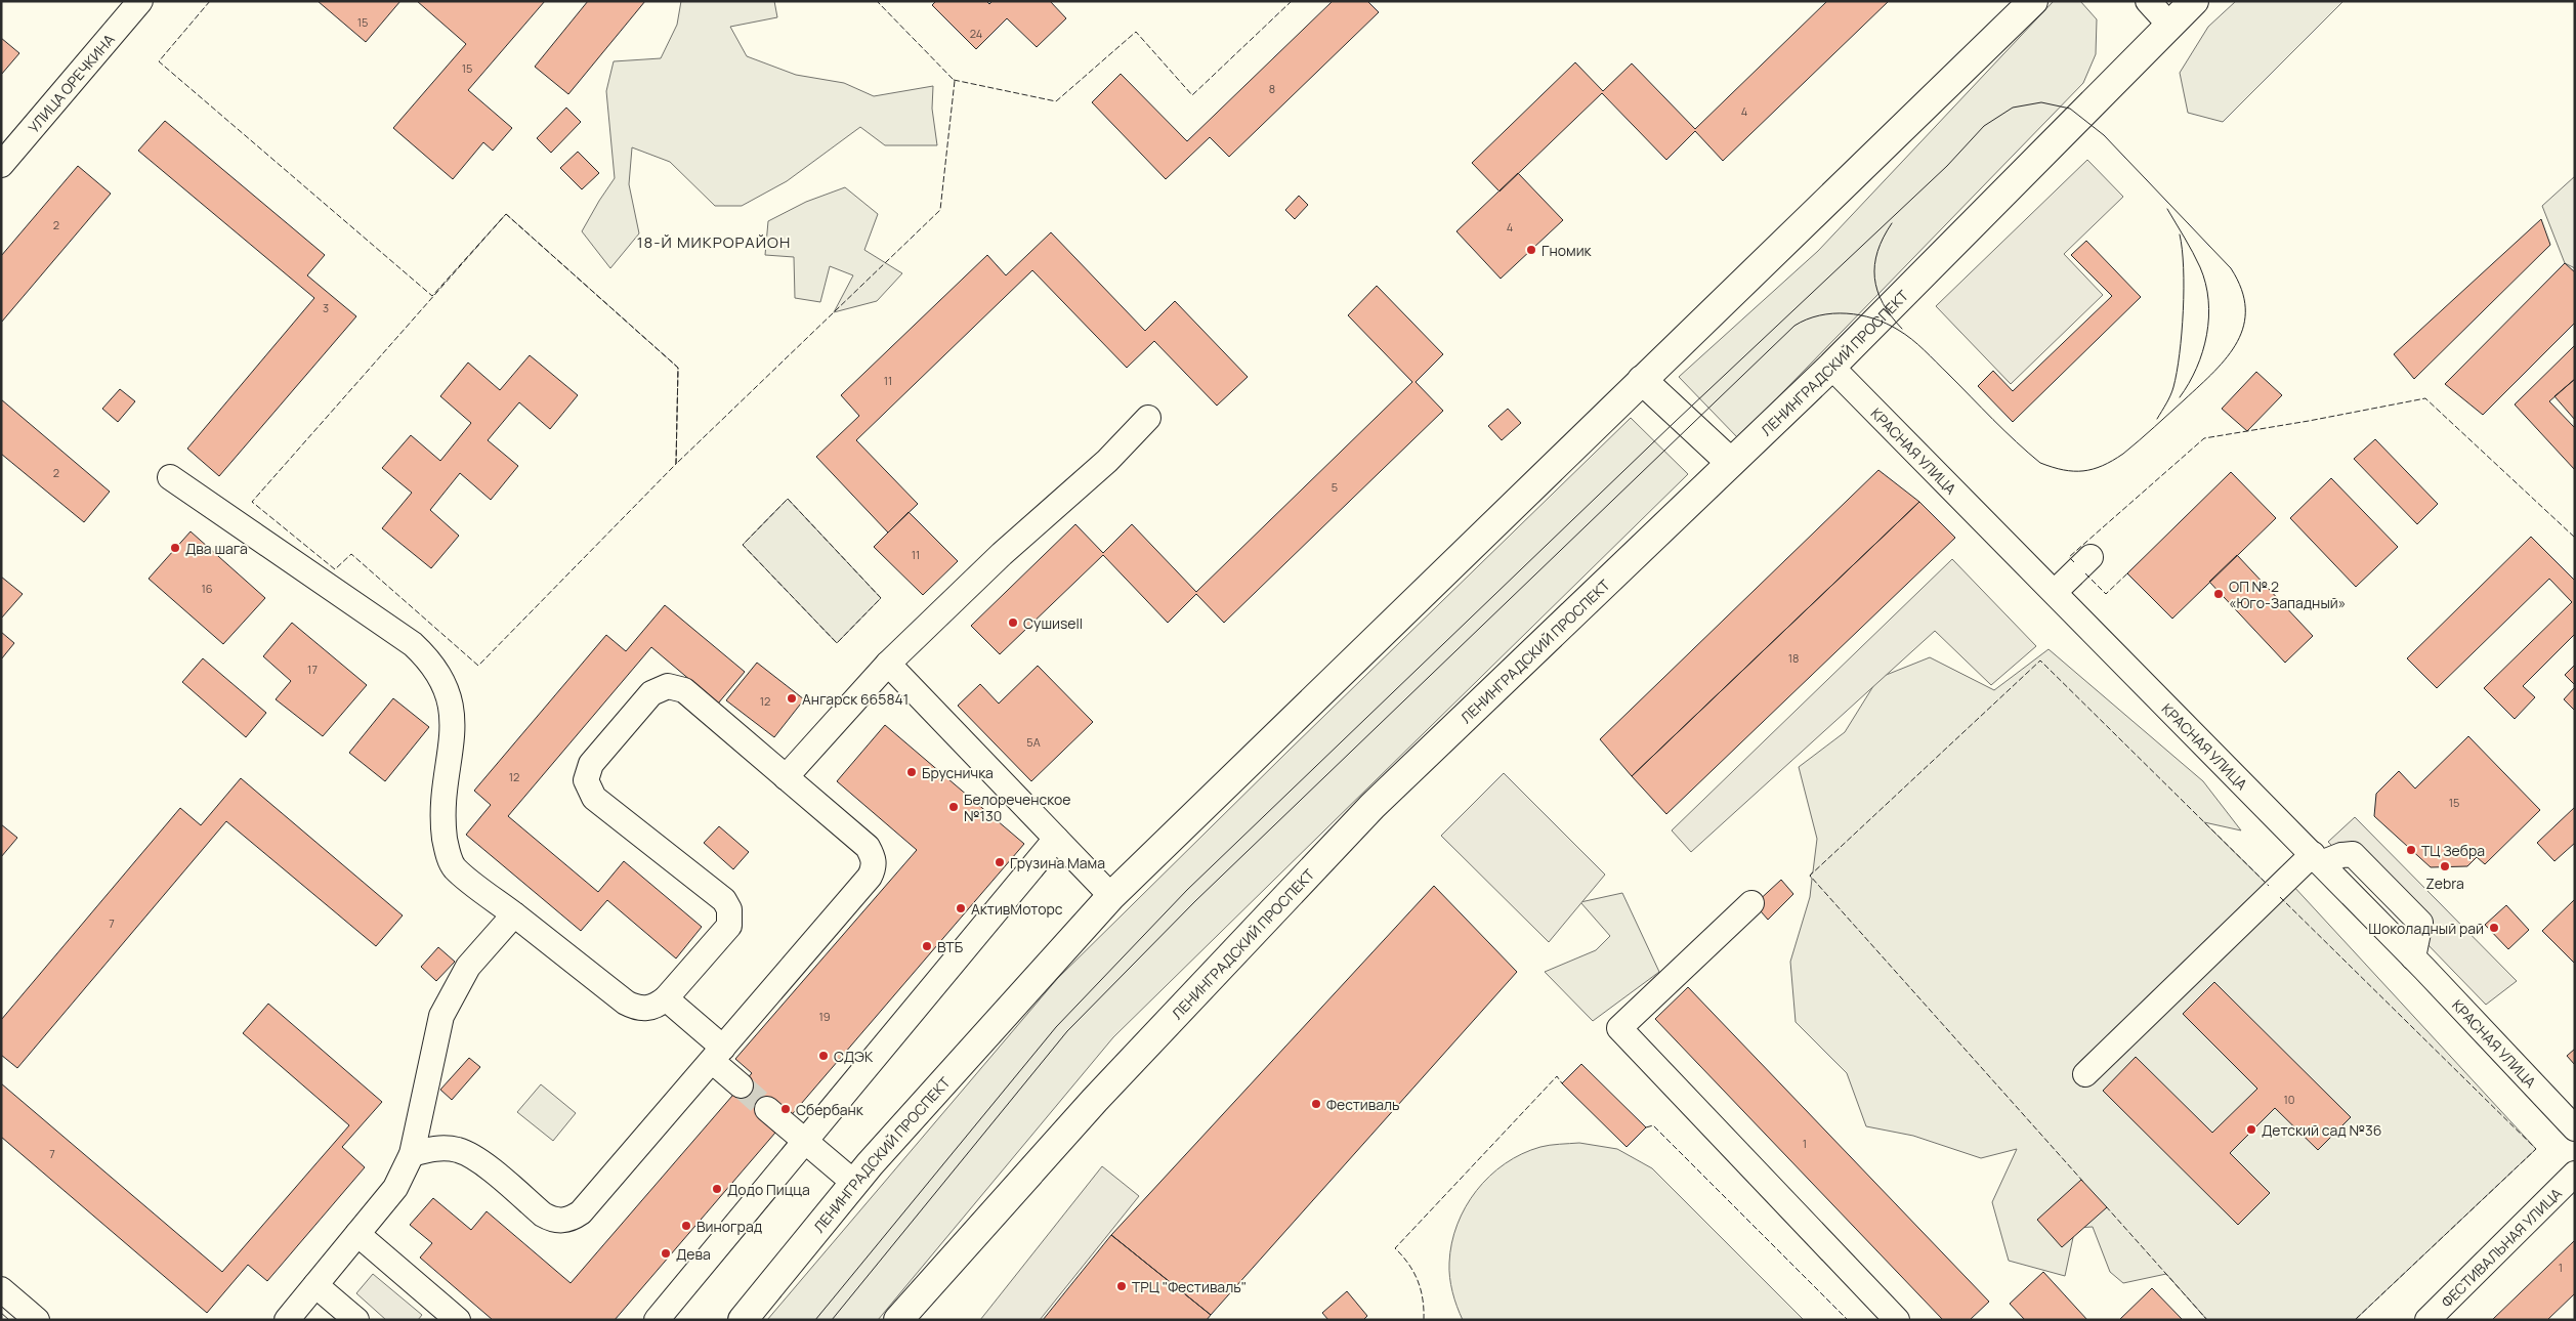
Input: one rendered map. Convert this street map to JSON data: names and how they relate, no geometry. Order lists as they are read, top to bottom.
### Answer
{
  "streets": {
    "main road": ["ЛЕНИНГРАДСКИЙ ПРОСПЕКТ"],
    "street": ["УЛИЦА ОРЕЧКИНА", "КРАСНАЯ УЛИЦА", "ФЕСТИВАЛЬНАЯ УЛИЦА"]
  },
  "crossings": [
    ["ЛЕНИНГРАДСКИЙ ПРОСПЕКТ", "КРАСНАЯ УЛИЦА"]
  ],
  "districts": ["18-Й МИКРОРАЙОН"],
  "places": [
    "Гномик",
    "Два шага",
    "ОП № 2 «Юго-Западный»",
    "Сушиsell",
    "Ангарск 665841",
    "Брусничка",
    "Белореченское №130",
    "ТЦ Зебра",
    "Грузина Мама",
    "Zebra",
    "АктивМоторс",
    "Шоколадный рай",
    "ВТБ",
    "СДЭК",
    "Фестиваль",
    "Сбербанк",
    "Детский сад №36",
    "Додо Пицца",
    "Виноград",
    "Дева",
    "ТРЦ \"Фестиваль\""
  ],
  "house_numbers": [
    "15",
    "24",
    "15",
    "8",
    "4",
    "2",
    "4",
    "3",
    "11",
    "2",
    "5",
    "11",
    "16",
    "18",
    "17",
    "12",
    "5А",
    "12",
    "15",
    "7",
    "19",
    "10",
    "1",
    "7",
    "1"
  ]
}
